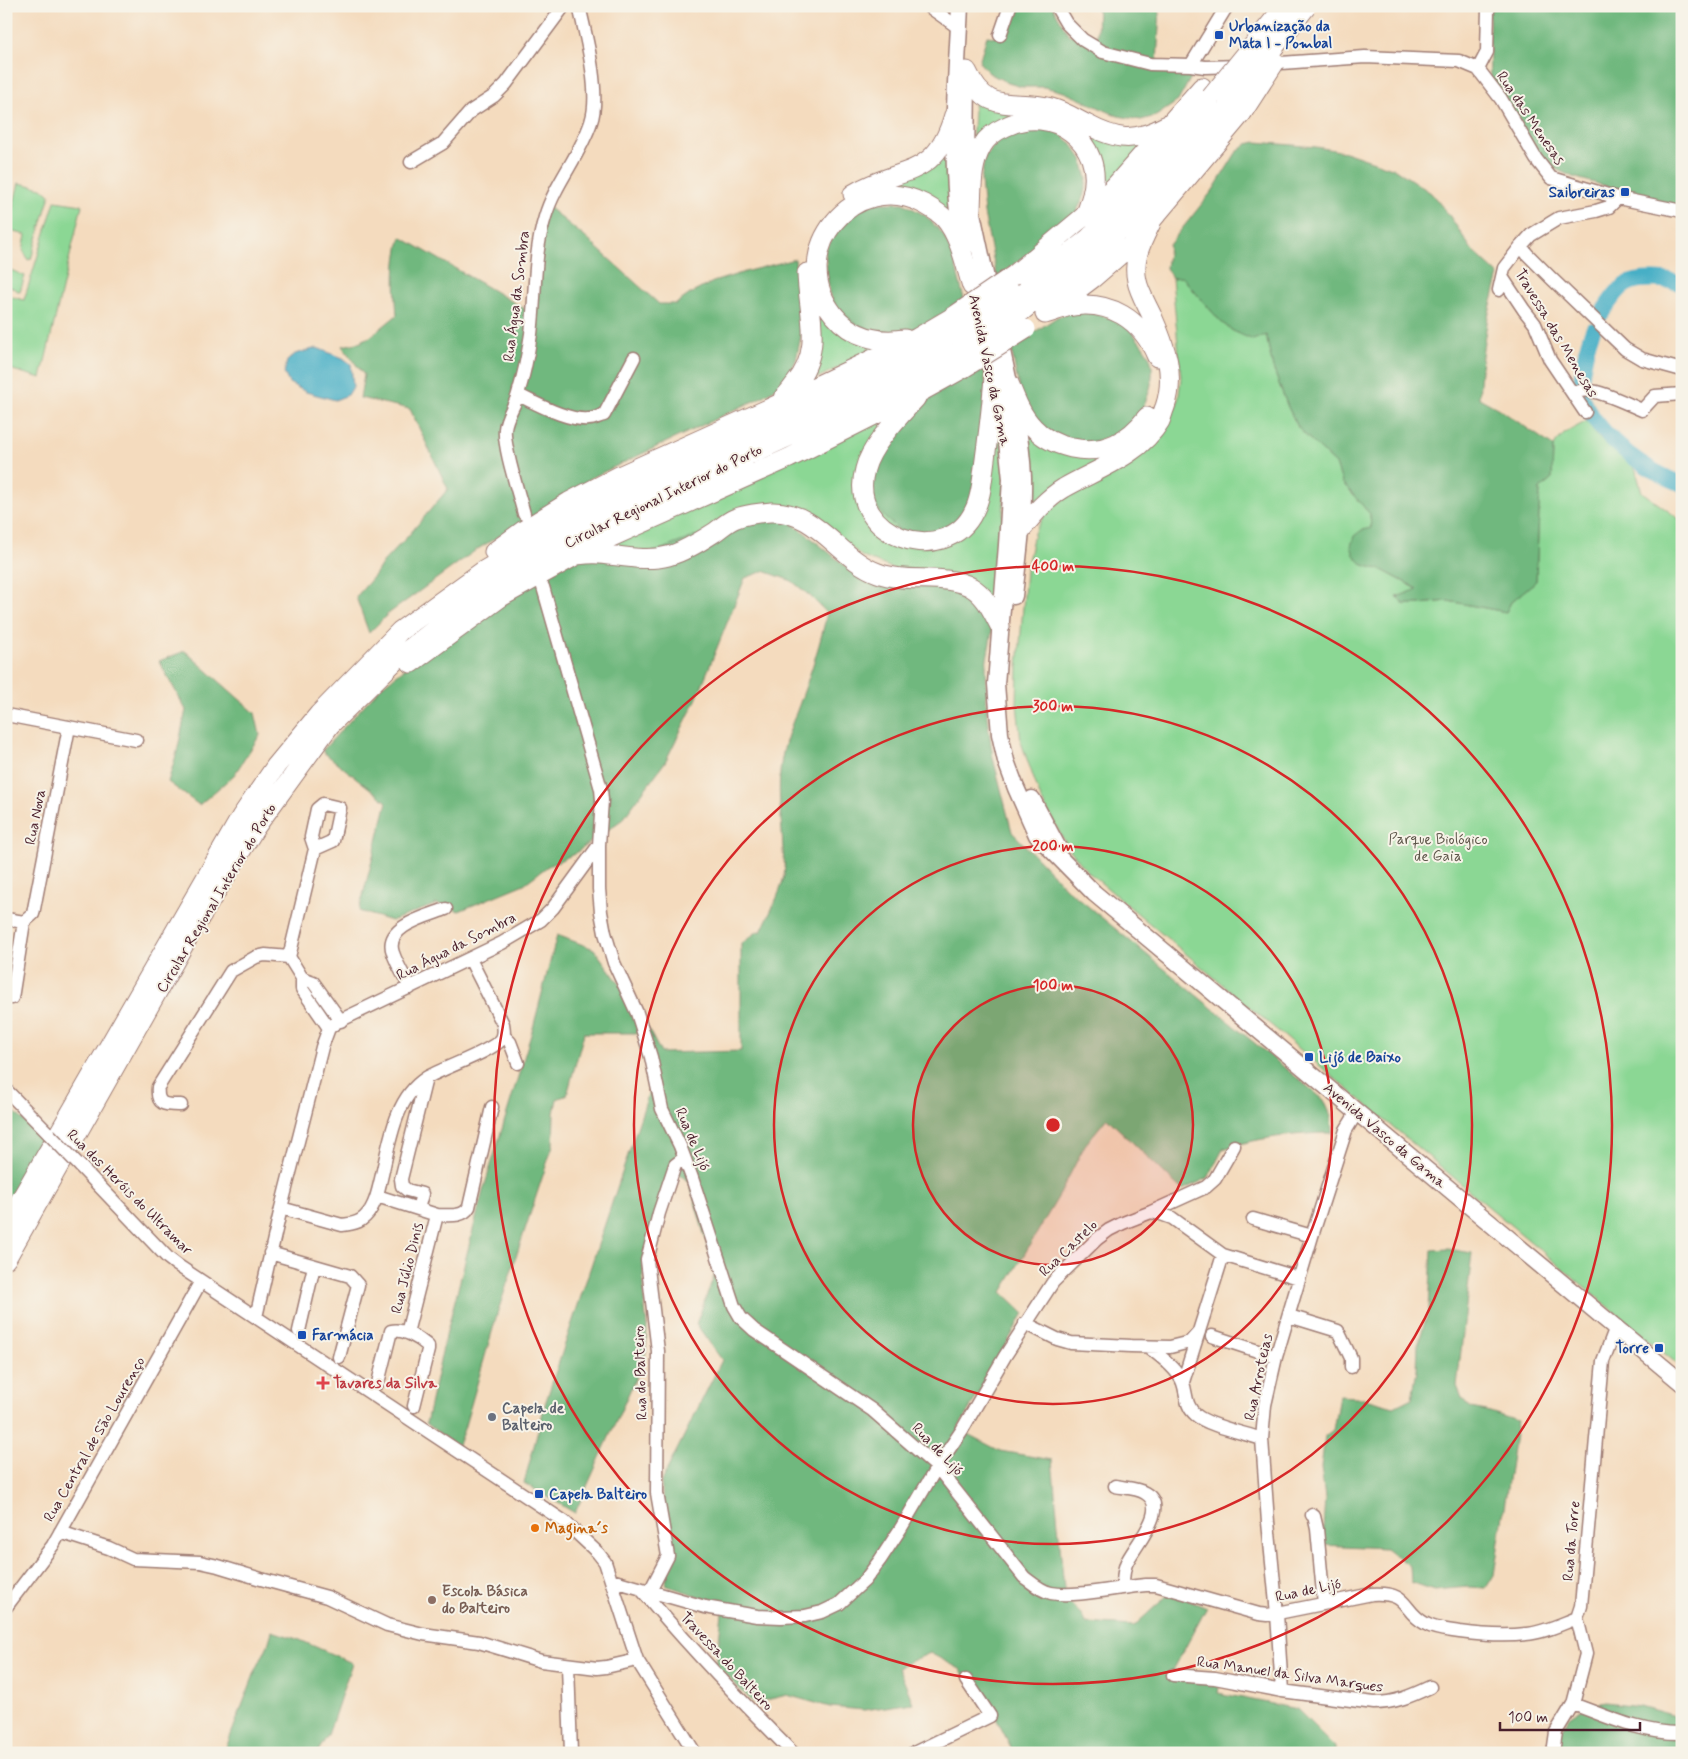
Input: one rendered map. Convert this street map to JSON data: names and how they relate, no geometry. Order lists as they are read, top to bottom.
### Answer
{
  "streets": {
    "highway": ["Circular Regional Interior do Porto"],
    "main road": ["Avenida Vasco da Gama"],
    "street": [
      "Rua das Menesas",
      "Rua Água da Sombra",
      "Travessa das Menesas",
      "Rua Nova",
      "Rua de Lijó",
      "Rua dos Heróis do Ultramar",
      "Rua Castelo",
      "Rua Júlio Dinis",
      "Rua do Balteiro",
      "Rua Arroteias",
      "Rua Central de São Lourenço",
      "Rua da Torre",
      "Travessa do Balteiro",
      "Rua Manuel da Silva Marques"
    ]
  },
  "crossings": [
    ["Rua Água da Sombra", "Rua de Lijó"],
    ["Avenida Vasco da Gama", "Rua Arroteias"],
    ["Avenida Vasco da Gama", "Rua da Torre"],
    ["Rua de Lijó", "Rua Castelo"],
    ["Rua de Lijó", "Rua do Balteiro"],
    ["Rua de Lijó", "Rua Arroteias"],
    ["Rua de Lijó", "Rua da Torre"],
    ["Rua dos Heróis do Ultramar", "Rua Castelo"],
    ["Rua dos Heróis do Ultramar", "Rua Central de São Lourenço"],
    ["Rua Castelo", "Rua do Balteiro"],
    ["Rua Castelo", "Travessa do Balteiro"],
    ["Rua do Balteiro", "Travessa do Balteiro"],
    ["Rua Arroteias", "Rua Manuel da Silva Marques"]
  ],
  "parks": ["Parque Biológico de Gaia"],
  "places": {
    "transit": [
      "Urbanização da Mata I - Pombal",
      "Saibreiras",
      "Lijó de Baixo",
      "Farmácia",
      "Torre",
      "Capela Balteiro"
    ],
    "health": ["Tavares da Silva"],
    "other": ["Capela de Balteiro", "Magina´s", "Escola Básica do Balteiro"]
  },
  "scale_bar": "100 m",
  "rings": [
    "400 m",
    "300 m",
    "200 m",
    "100 m"
  ]
}
